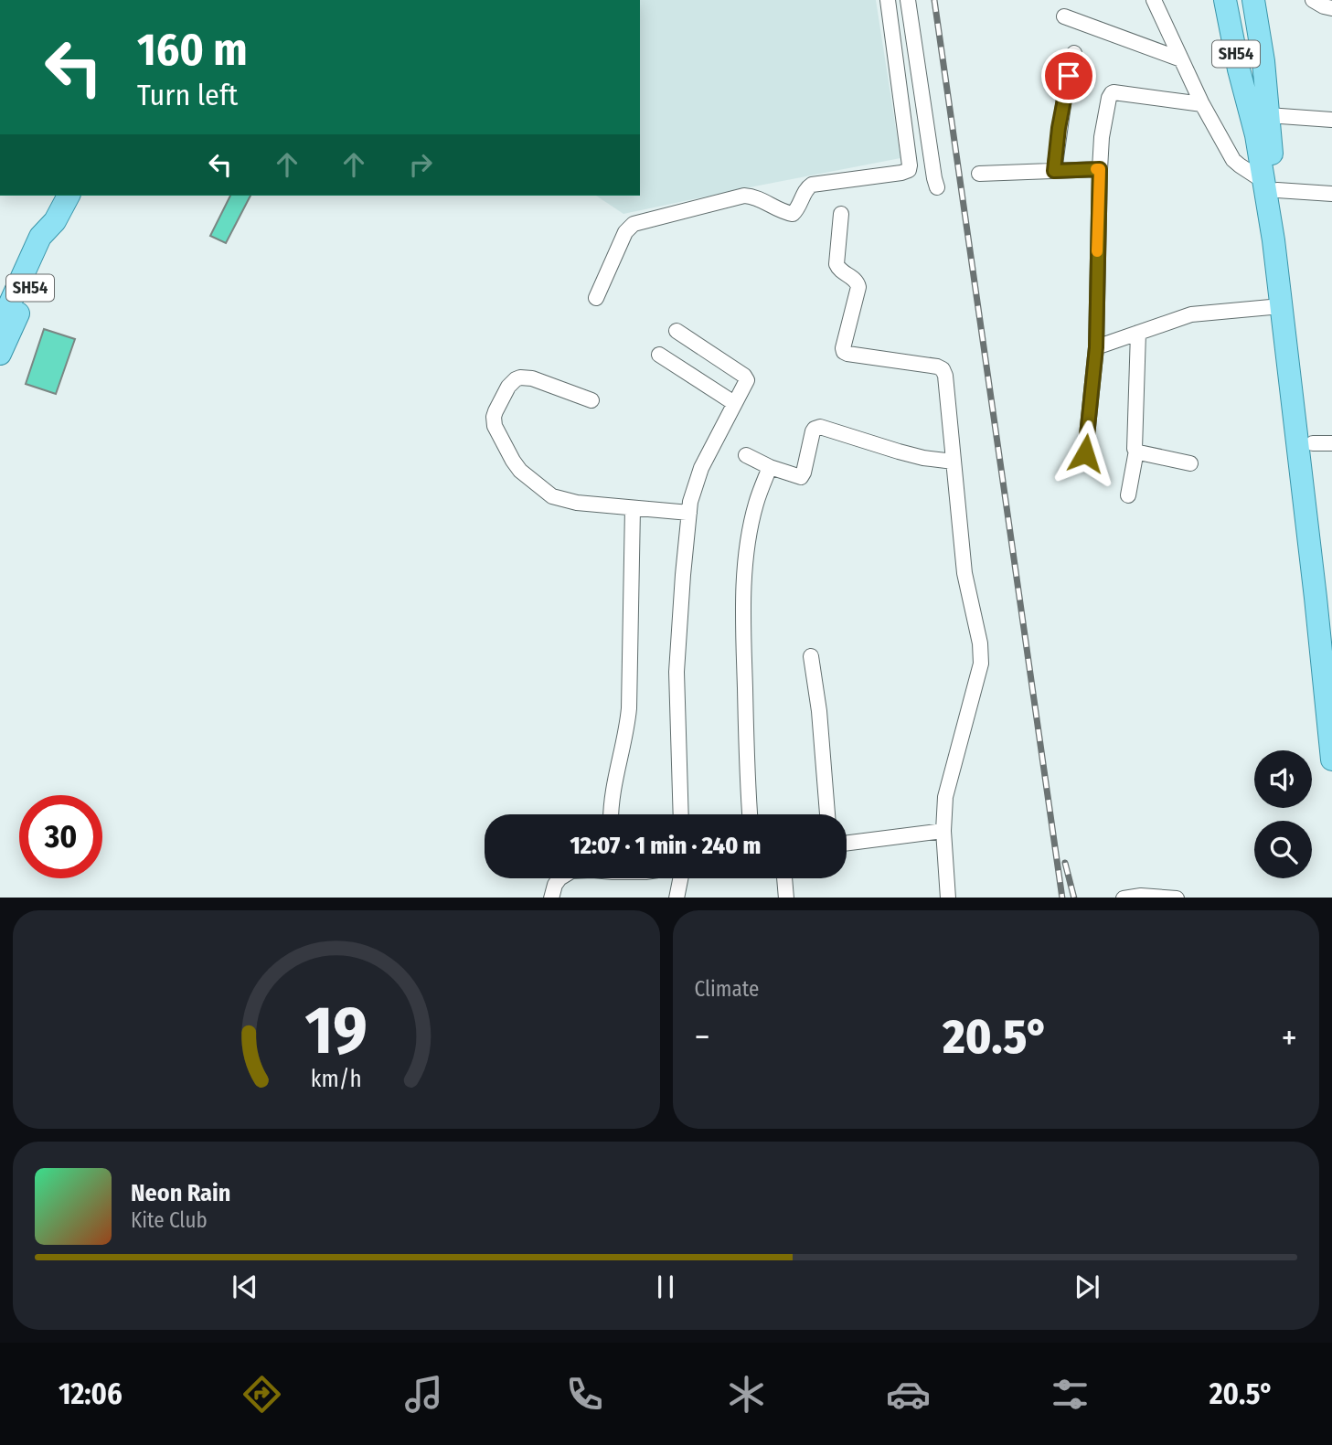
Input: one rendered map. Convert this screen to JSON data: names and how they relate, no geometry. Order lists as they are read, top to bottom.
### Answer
{
  "streets": {
    "main road": ["SH54"]
  },
  "page": {
    "turn": ["160 m", "Turn left"],
    "limit": "30",
    "trip": "12:07 · 1 min · 240 m",
    "tile": "Climate",
    "heat": ["−", "20.5°", "+"],
    "song": ["Neon Rain", "Kite Club"],
    "tabs": ["12:06", "20.5°"],
    "gauge": ["19", "km/h"]
  }
}
